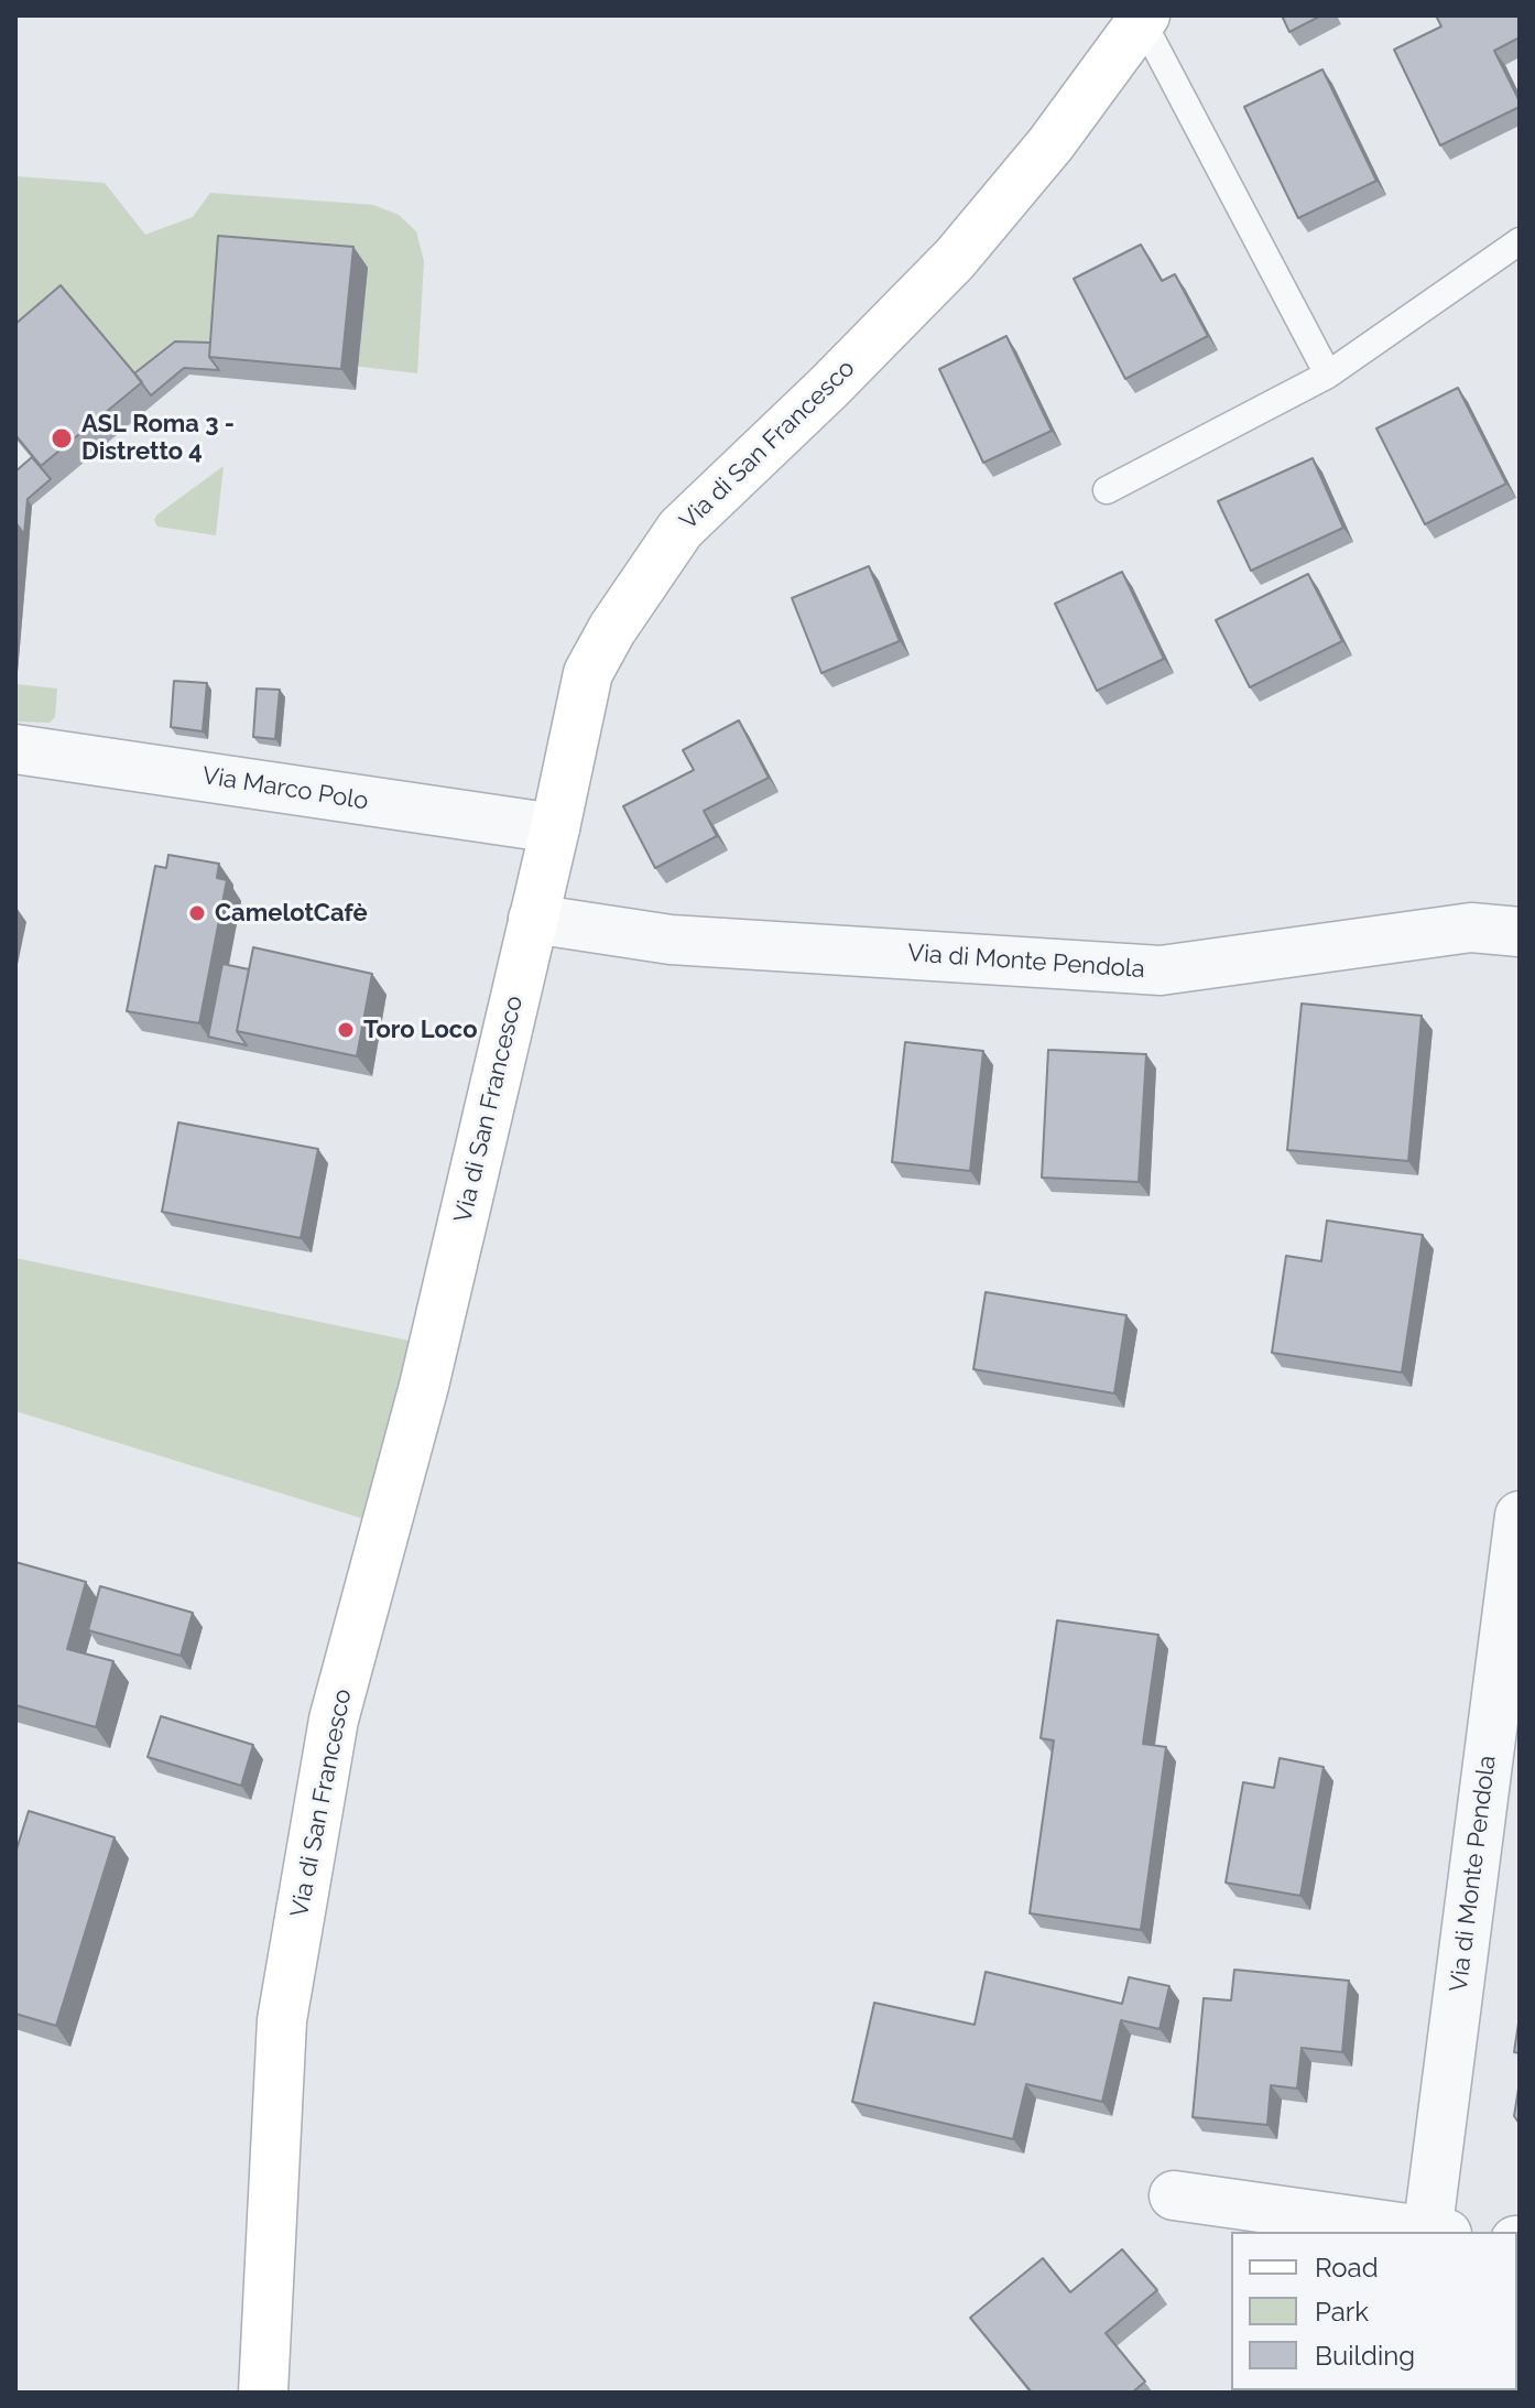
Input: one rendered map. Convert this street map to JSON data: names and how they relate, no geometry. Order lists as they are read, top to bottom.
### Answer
{
  "streets": {
    "street": ["Via di San Francesco", "Via Marco Polo", "Via di Monte Pendola"]
  },
  "crossings": [
    ["Via di San Francesco", "Via Marco Polo"],
    ["Via di San Francesco", "Via di Monte Pendola"]
  ],
  "places": ["ASL Roma 3 - Distretto 4", "CamelotCafè", "Toro Loco"],
  "legend": ["Road", "Park", "Building"]
}
